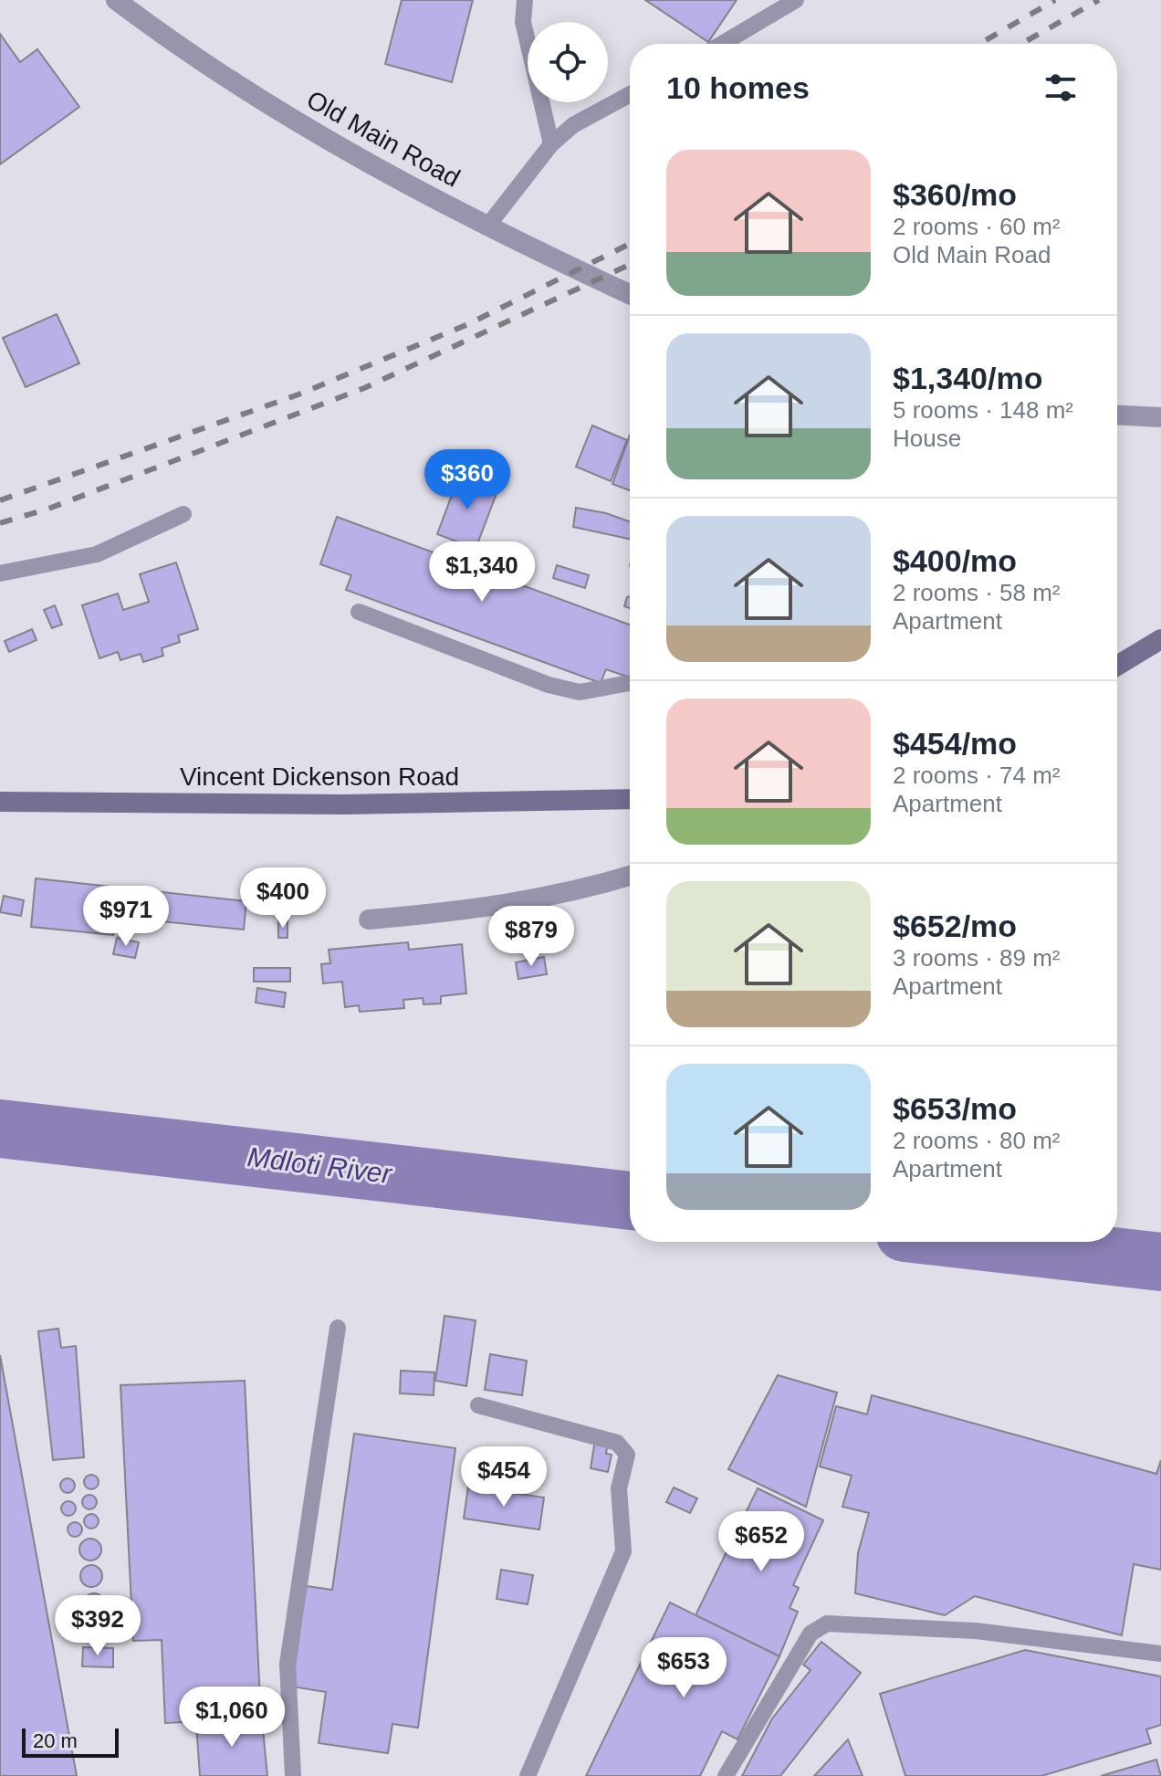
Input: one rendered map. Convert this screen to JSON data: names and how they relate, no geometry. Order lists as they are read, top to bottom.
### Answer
{
  "streets": {
    "main road": ["Vincent Dickenson Road"],
    "street": ["Old Main Road"]
  },
  "water": ["Mdloti River"],
  "scale_bar": "20 m",
  "page": {
    "heading": "10 homes",
    "list": [
      {
        "name": "$360/mo",
        "note": "2 rooms · 60 m² · Old Main Road"
      },
      {
        "name": "$1,340/mo",
        "note": "5 rooms · 148 m² · House"
      },
      {
        "name": "$400/mo",
        "note": "2 rooms · 58 m² · Apartment"
      },
      {
        "name": "$454/mo",
        "note": "2 rooms · 74 m² · Apartment"
      },
      {
        "name": "$652/mo",
        "note": "3 rooms · 89 m² · Apartment"
      },
      {
        "name": "$653/mo",
        "note": "2 rooms · 80 m² · Apartment"
      }
    ],
    "price": [
      "$360",
      "$1,340",
      "$400",
      "$971",
      "$879",
      "$454",
      "$652",
      "$392",
      "$653",
      "$1,060"
    ],
    "scale": "20 m"
  }
}
